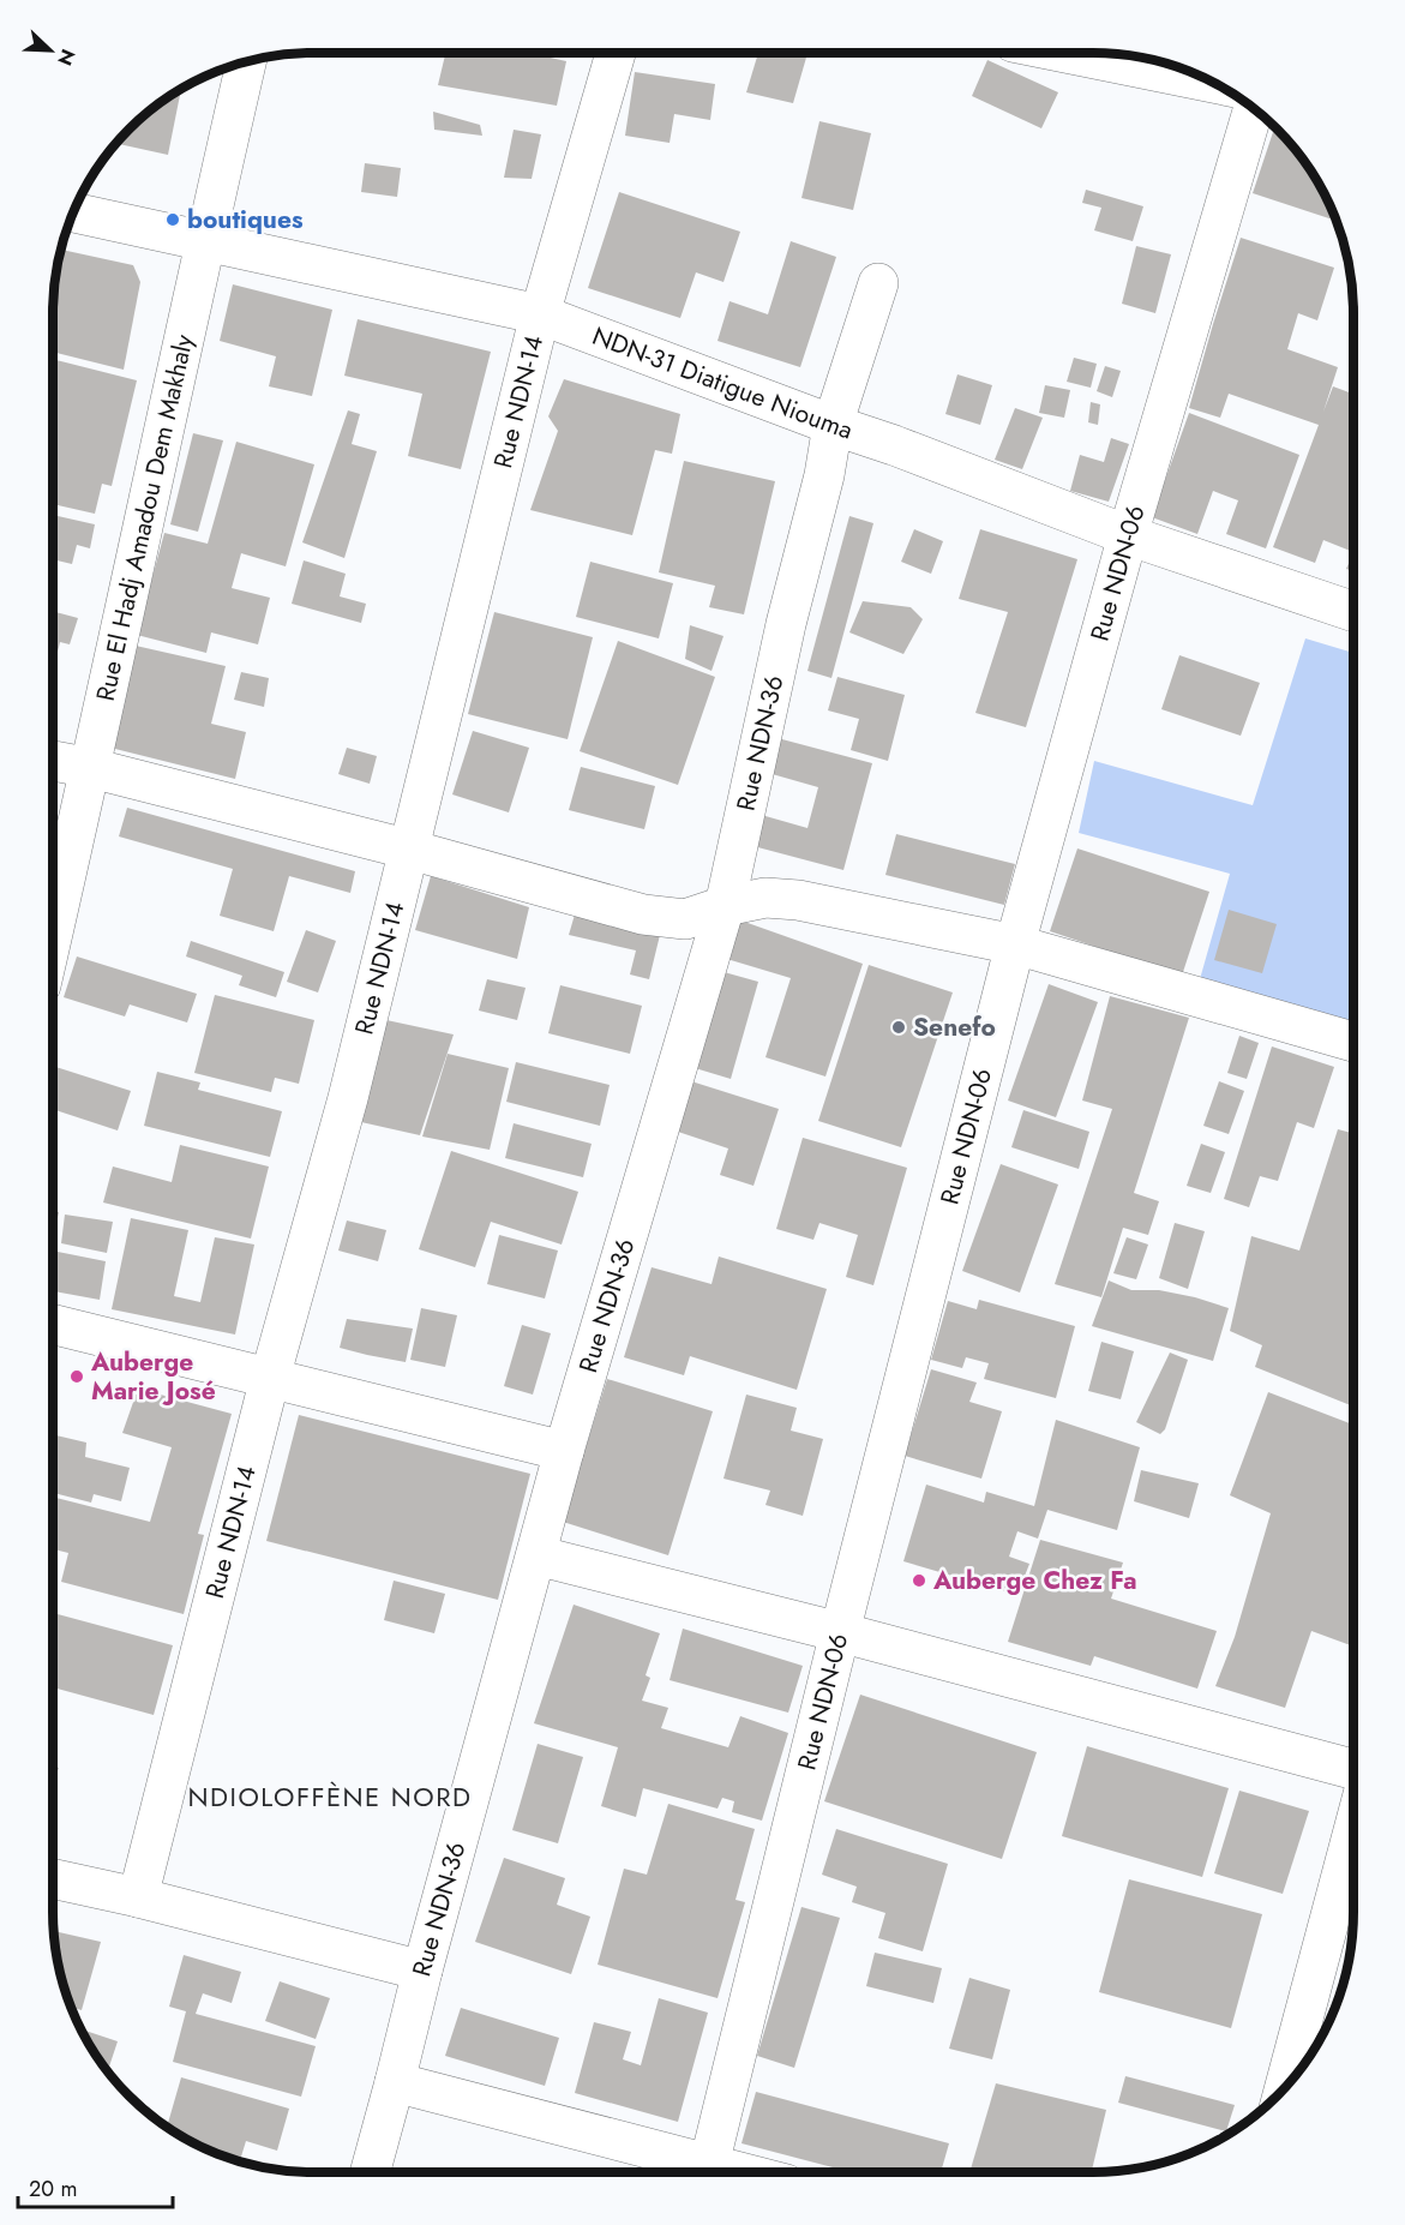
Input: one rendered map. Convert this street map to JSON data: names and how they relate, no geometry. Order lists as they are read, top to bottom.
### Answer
{
  "streets": {
    "street": [
      "NDN-31 Diatigue Niouma",
      "Rue NDN-14",
      "Rue El Hadj Amadou Dem Makhaly",
      "Rue NDN-06",
      "Rue NDN-36"
    ]
  },
  "crossings": [
    ["NDN-31 Diatigue Niouma", "Rue NDN-14"],
    ["NDN-31 Diatigue Niouma", "Rue El Hadj Amadou Dem Makhaly"],
    ["NDN-31 Diatigue Niouma", "Rue NDN-06"],
    ["NDN-31 Diatigue Niouma", "Rue NDN-36"]
  ],
  "districts": ["NDIOLOFFÈNE NORD"],
  "places": [
    "boutiques",
    "Senefo",
    "Auberge Marie José",
    "Auberge Chez Fa"
  ],
  "scale_bar": "20 m",
  "north": "bottom right"
}
